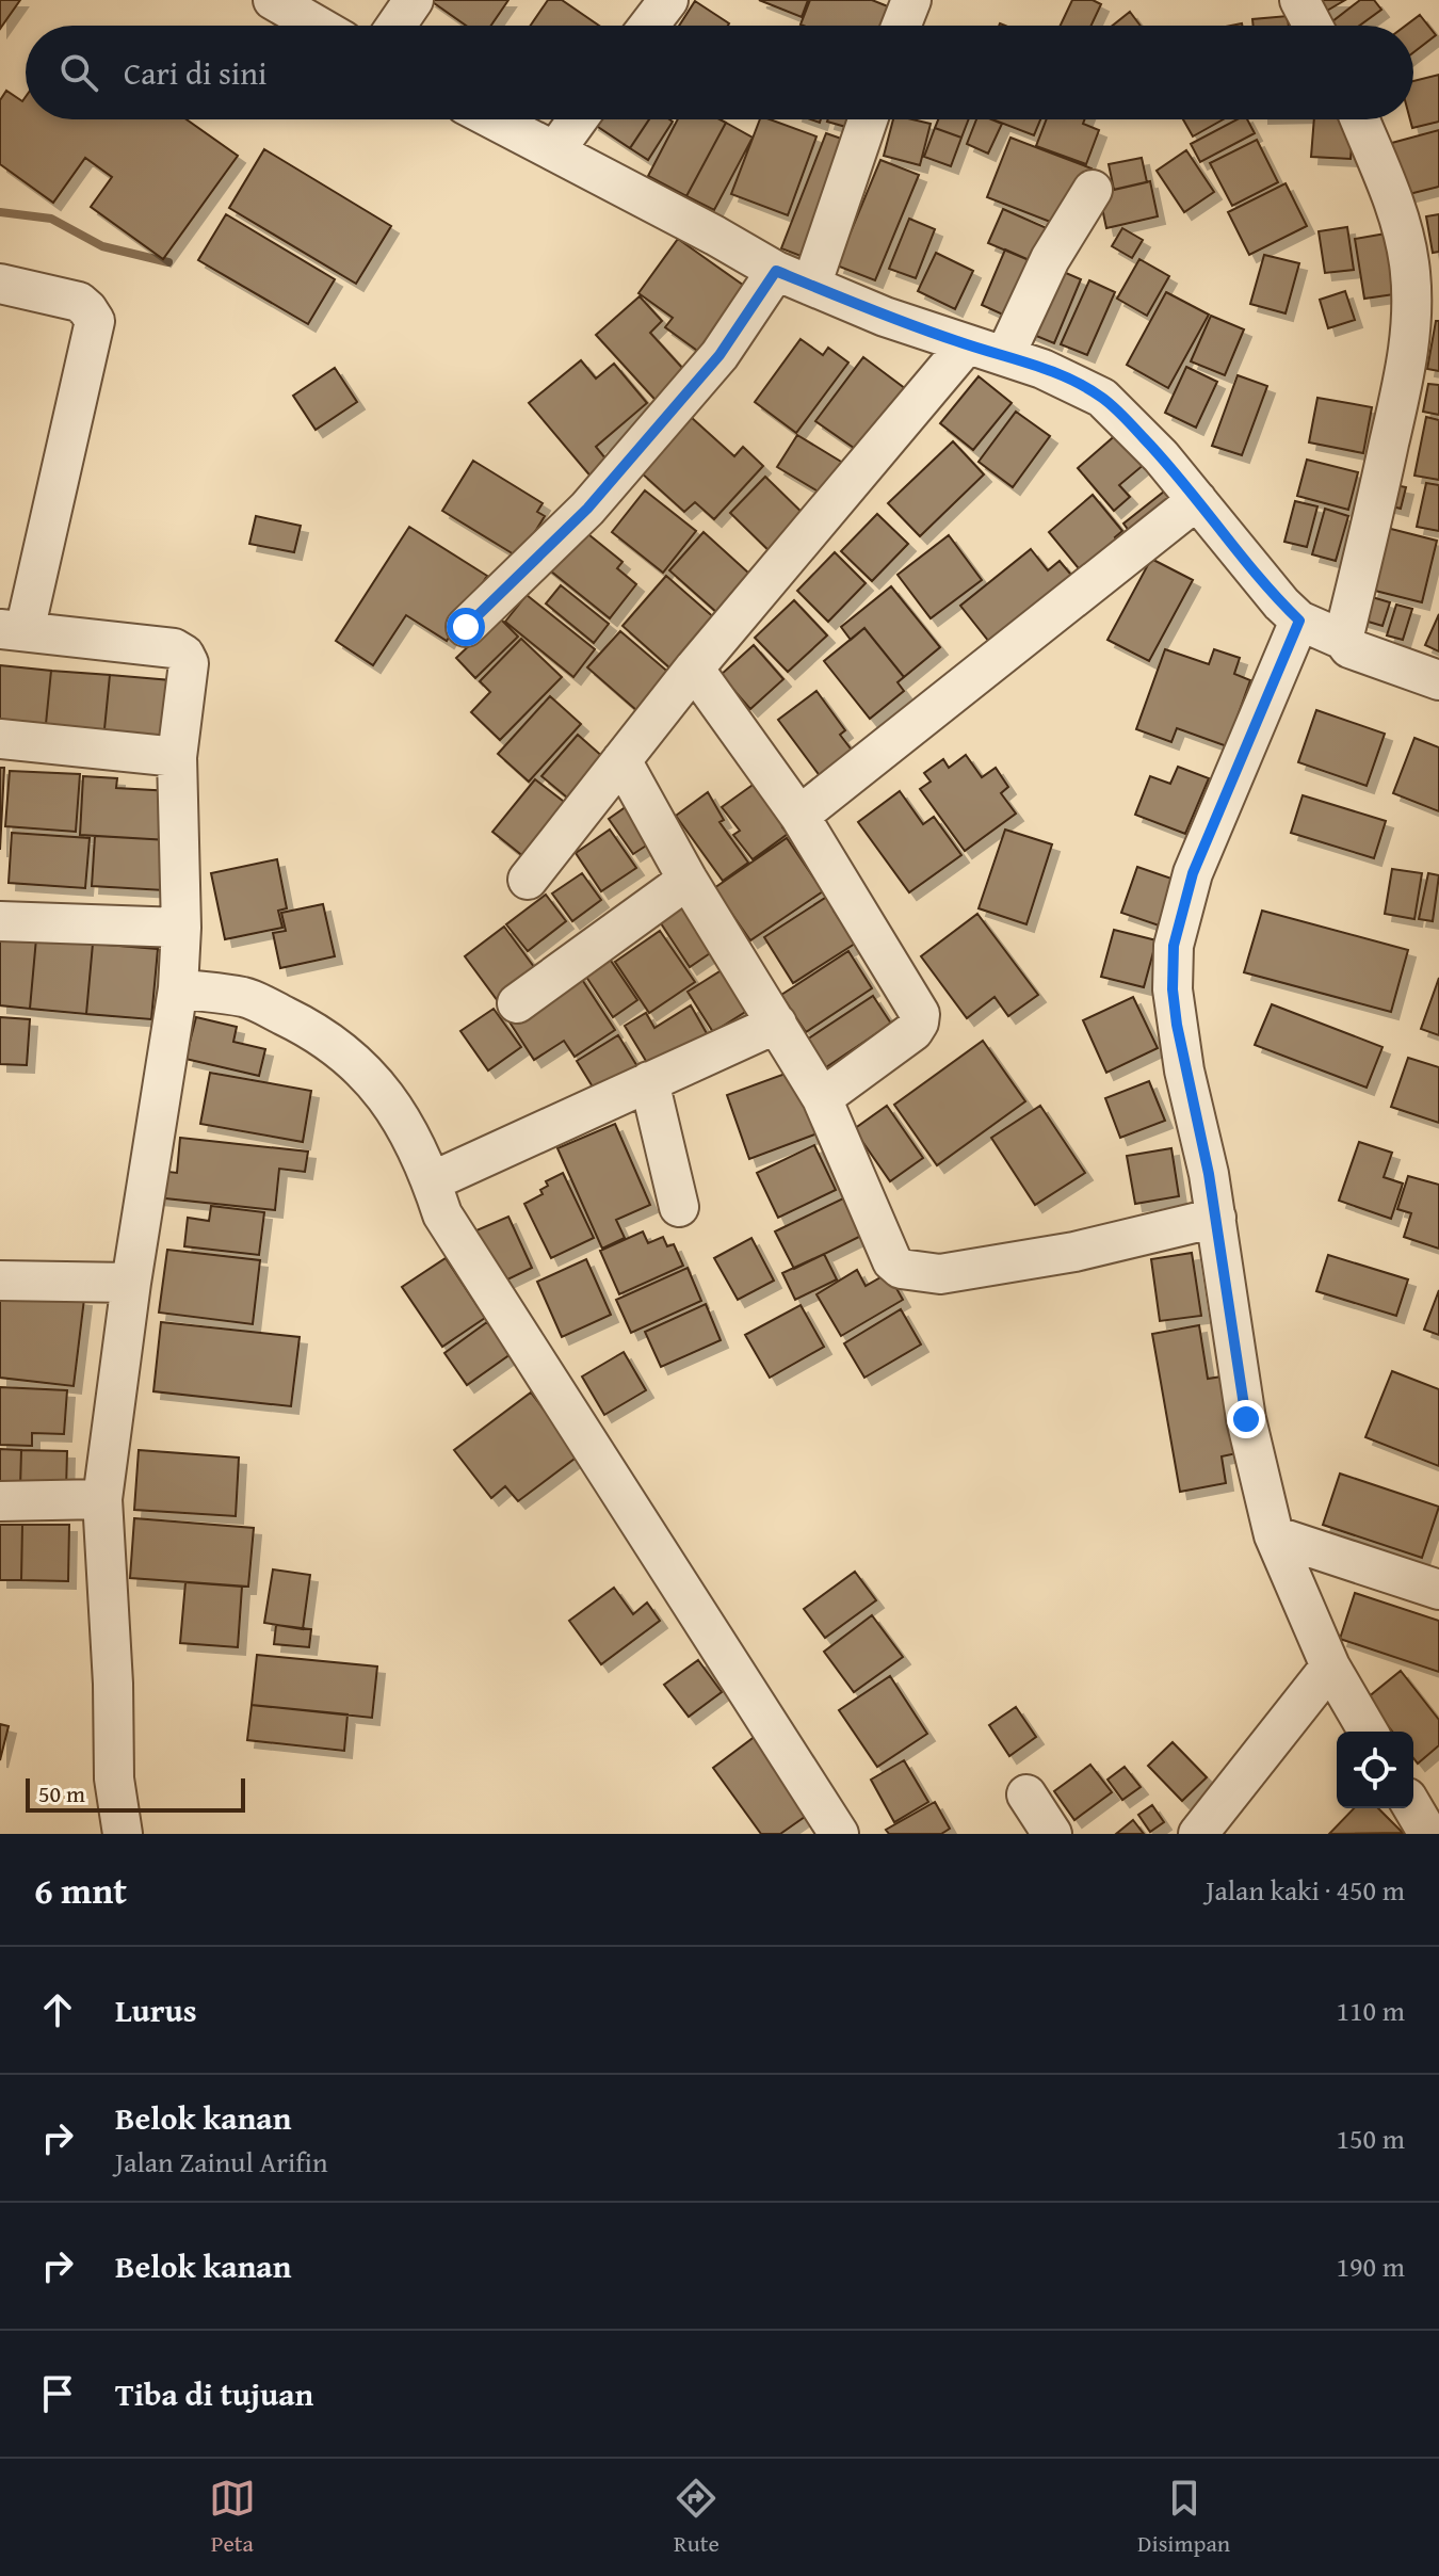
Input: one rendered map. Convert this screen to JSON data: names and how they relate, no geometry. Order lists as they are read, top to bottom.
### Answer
{
  "scale_bar": "50 m",
  "page": {
    "search": "Cari di sini",
    "scale": "50 m",
    "heading": ["6 mnt", "Jalan kaki · 450 m"],
    "list": [
      ["Lurus", "110 m"],
      ["Belok kanan", "Jalan Zainul Arifin", "150 m"],
      ["Belok kanan", "190 m"],
      "Tiba di tujuan"
    ],
    "nav": ["Peta", "Rute", "Disimpan"]
  }
}
